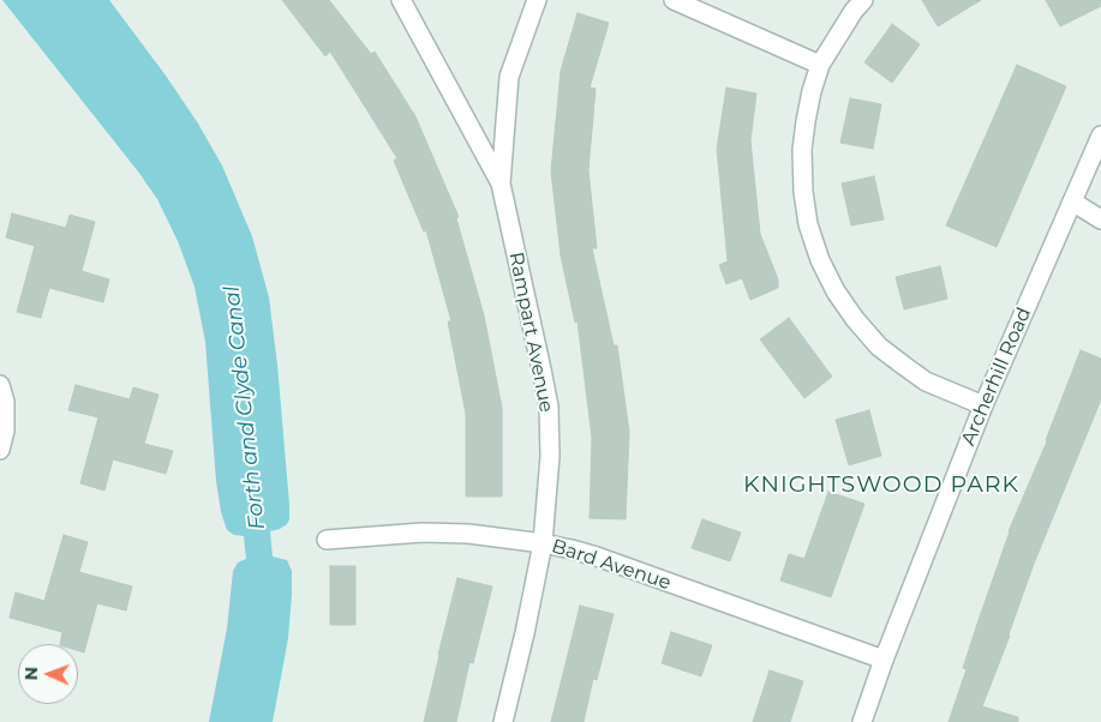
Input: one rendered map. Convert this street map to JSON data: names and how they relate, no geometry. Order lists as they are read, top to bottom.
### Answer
{
  "streets": {
    "street": ["Rampart Avenue", "Archerhill Road", "Bard Avenue"]
  },
  "crossings": [
    ["Rampart Avenue", "Bard Avenue"],
    ["Archerhill Road", "Bard Avenue"]
  ],
  "districts": ["KNIGHTSWOOD PARK"],
  "water": ["Forth and Clyde Canal"],
  "north": "left"
}
